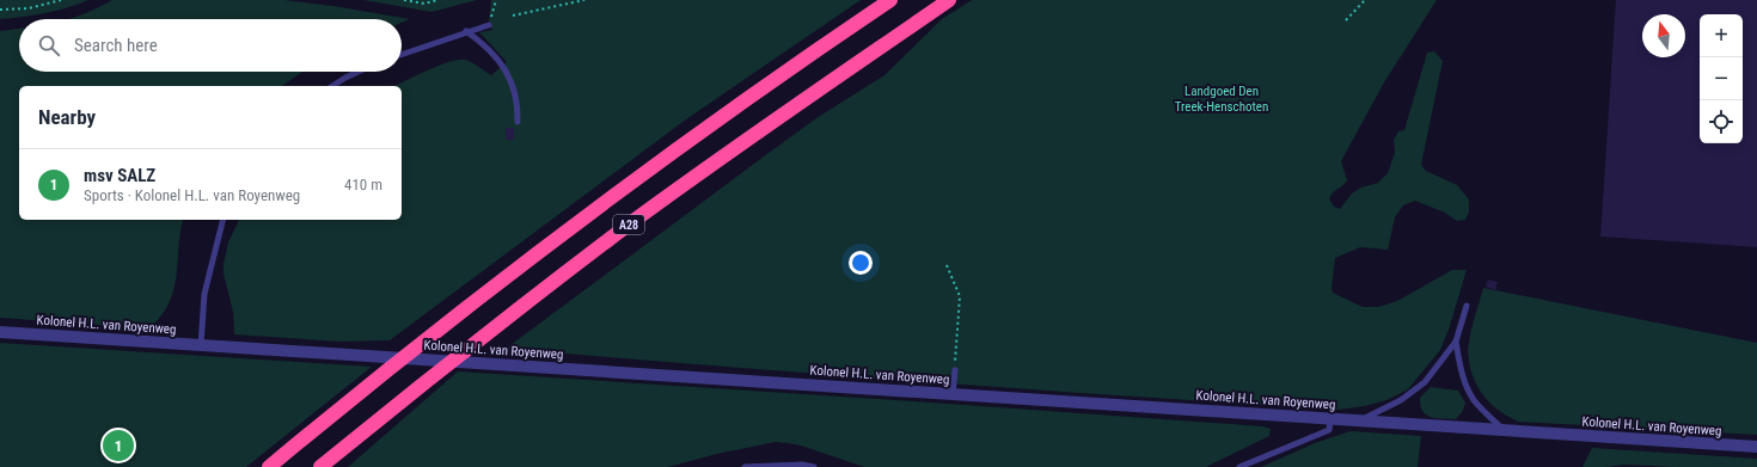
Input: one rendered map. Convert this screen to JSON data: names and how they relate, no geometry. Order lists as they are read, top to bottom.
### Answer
{
  "streets": {
    "highway": ["A28"],
    "street": ["Kolonel H.L. van Royenweg"]
  },
  "parks": ["Landgoed Den Treek-Henschoten"],
  "north": "top",
  "page": {
    "map_buttons": ["+", "−"],
    "search": "Search here",
    "heading": "Nearby",
    "list": [
      {
        "mark": "1",
        "name": "msv SALZ",
        "note": "Sports · Kolonel H.L. van Royenweg",
        "value": "410 m"
      }
    ],
    "pins": "1"
  }
}
